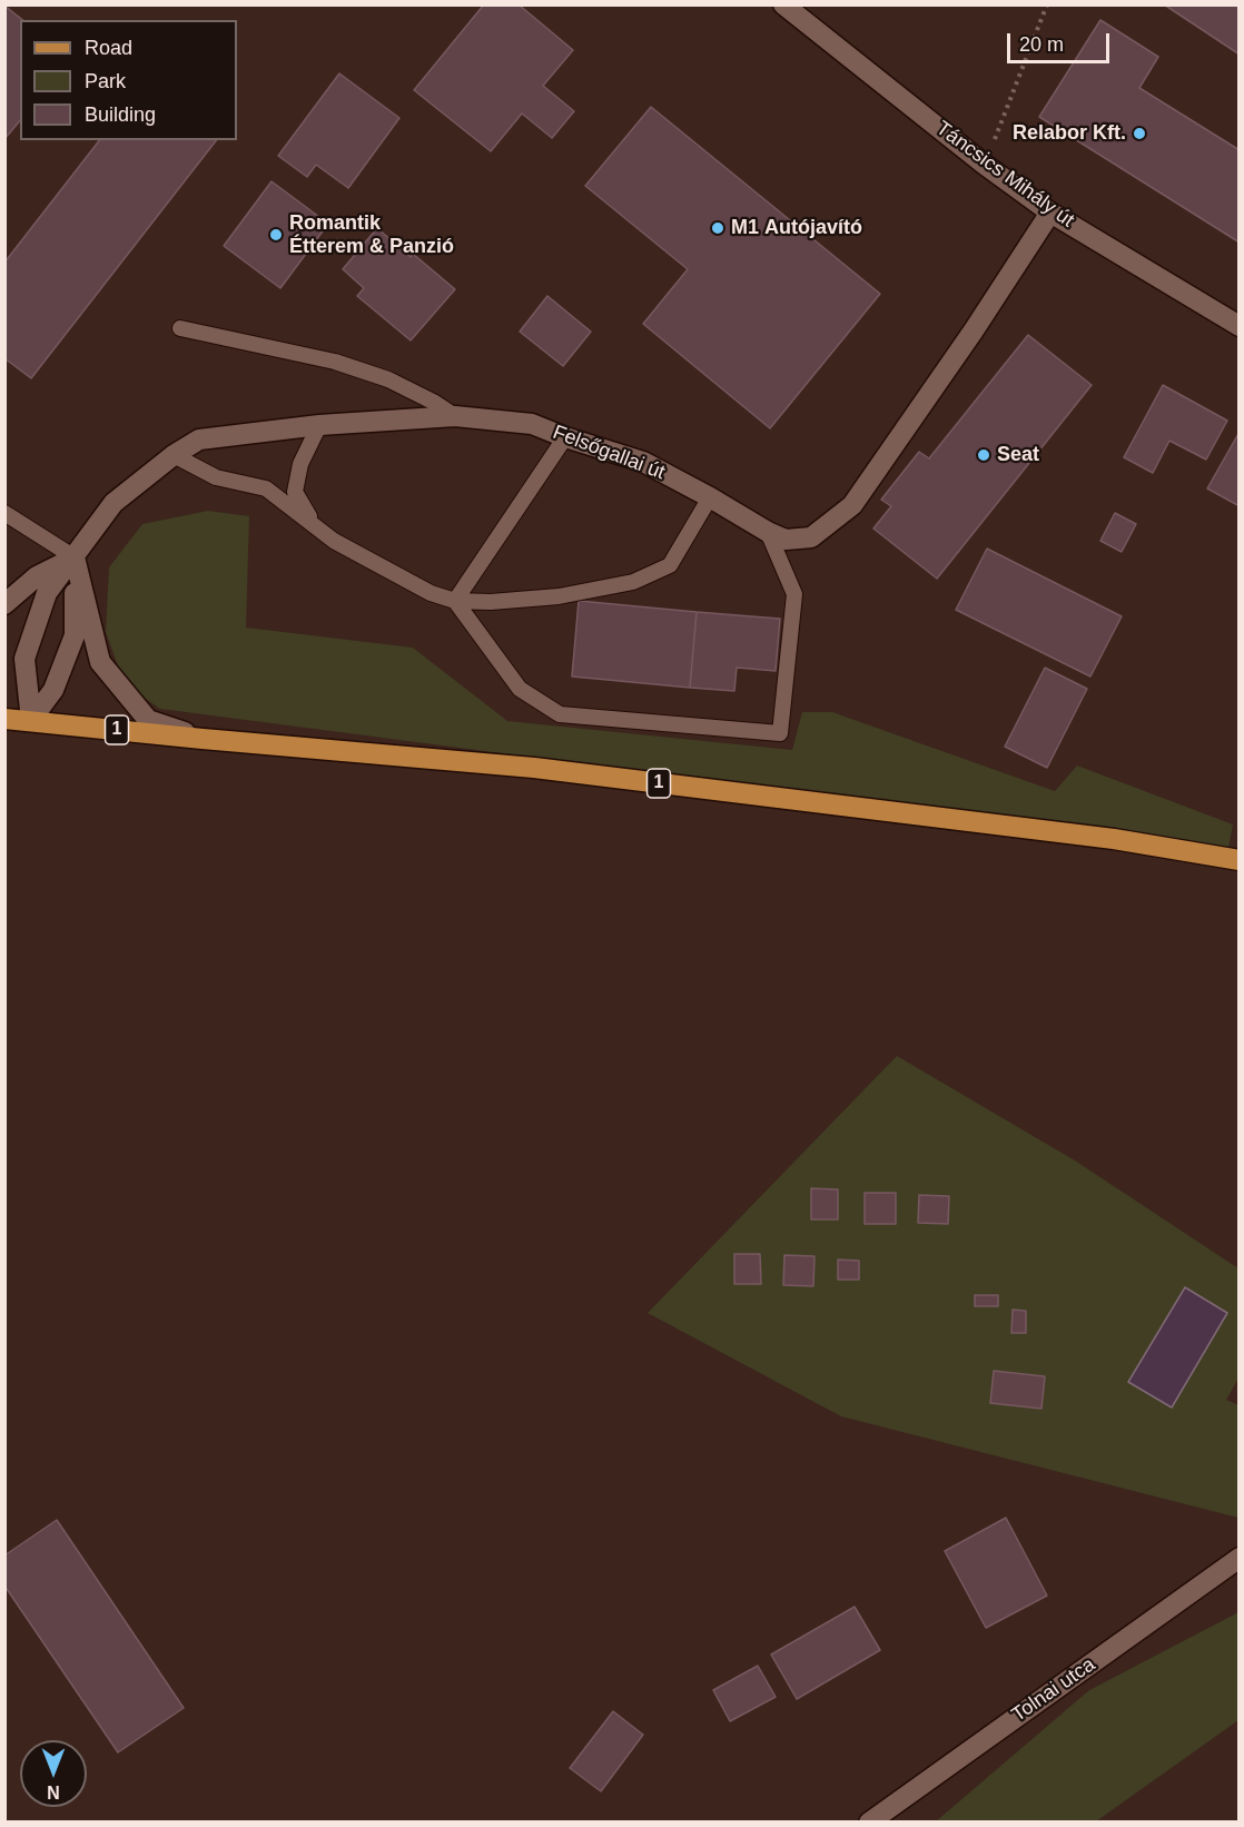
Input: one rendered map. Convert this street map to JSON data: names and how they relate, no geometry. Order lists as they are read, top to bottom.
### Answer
{
  "streets": {
    "main road": ["1"],
    "street": ["Táncsics Mihály út", "Felsőgallai út", "Tolnai utca"]
  },
  "crossings": [
    ["Táncsics Mihály út", "Felsőgallai út"],
    ["Felsőgallai út", "1"]
  ],
  "places": [
    "Relabor Kft.",
    "M1 Autójavító",
    "Romantik Étterem & Panzió",
    "Seat"
  ],
  "legend": ["Road", "Park", "Building"],
  "scale_bar": "20 m",
  "north": "bottom"
}
